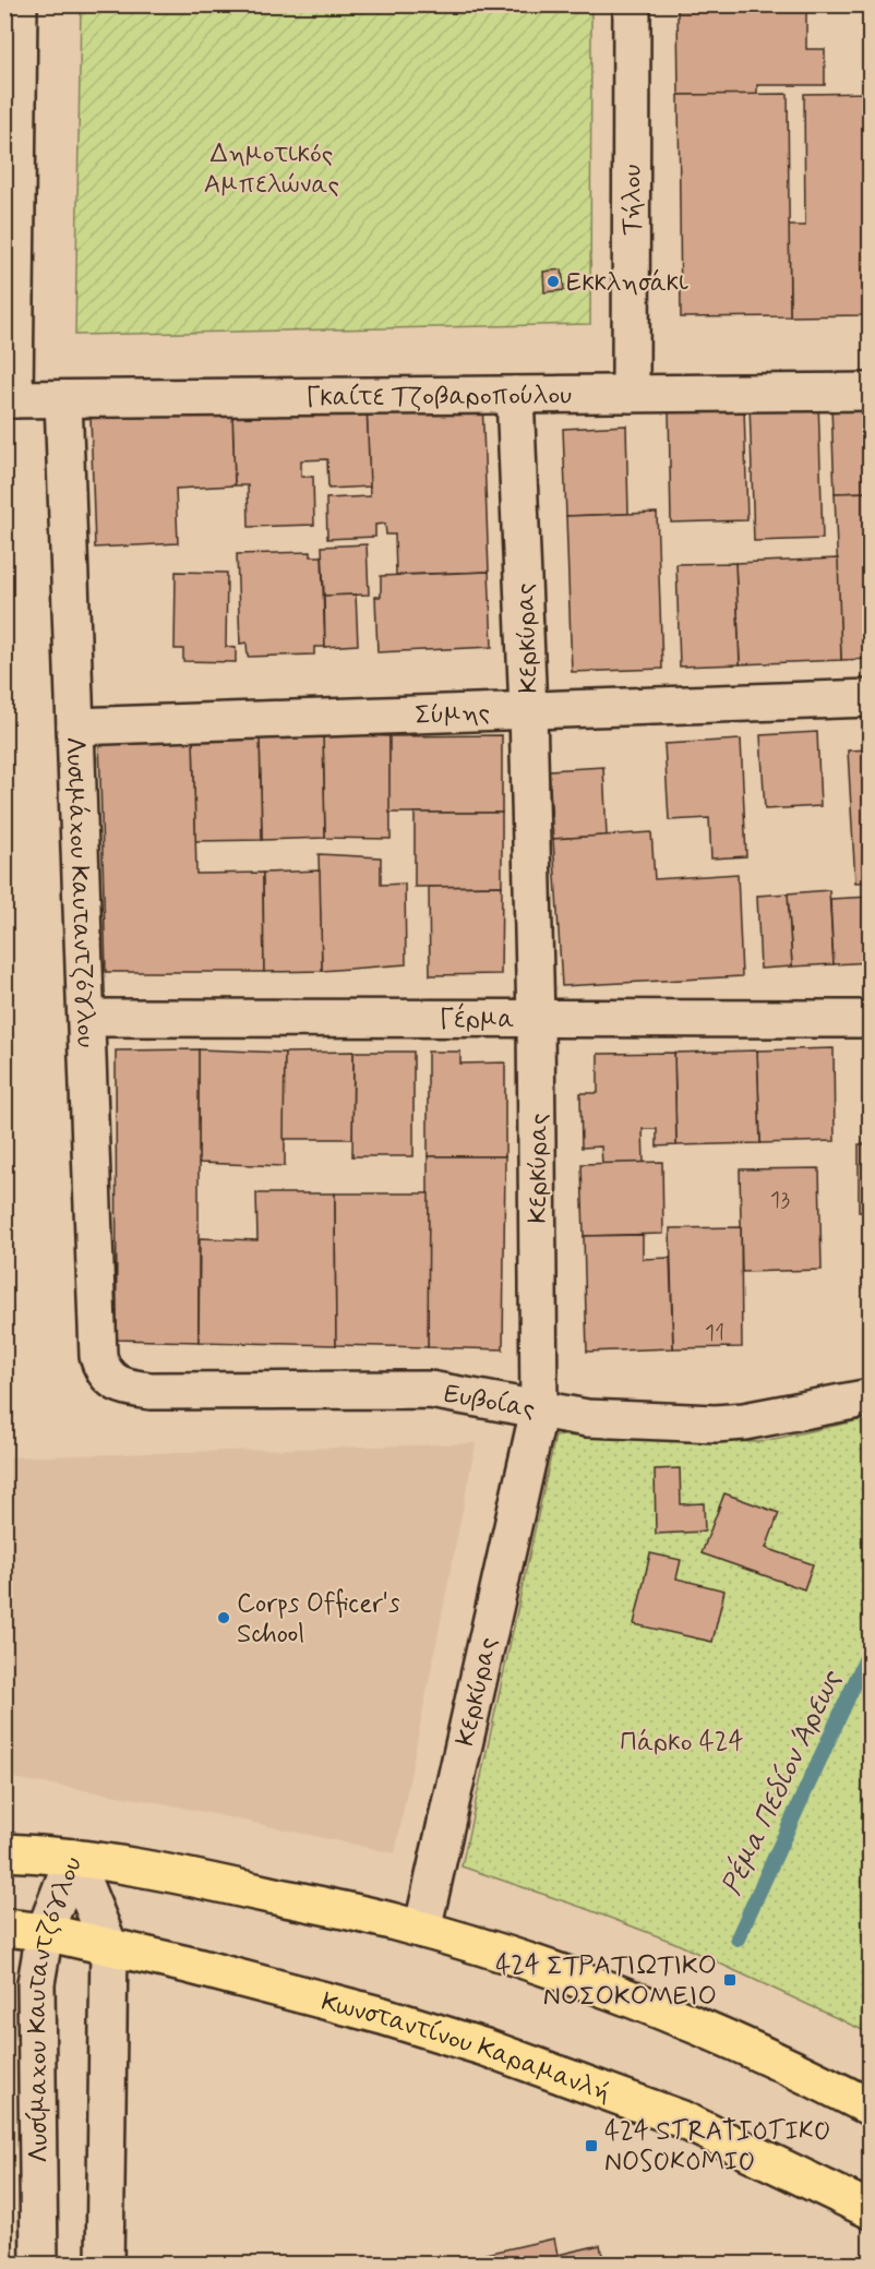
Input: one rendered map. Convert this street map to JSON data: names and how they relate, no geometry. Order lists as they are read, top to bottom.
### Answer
{
  "streets": {
    "main road": ["Κωνσταντίνου Καραμανλή"],
    "street": [
      "Τήλου",
      "Γκαίτε Τζοβαροπούλου",
      "Κερκύρας",
      "Σύμης",
      "Λυσιμάχου Καυταντζόγλου",
      "Γέρμα",
      "Ευβοίας",
      "Λυσίμαχου Καυταντζόγλου"
    ]
  },
  "crossings": [
    ["Τήλου", "Γκαίτε Τζοβαροπούλου"],
    ["Γκαίτε Τζοβαροπούλου", "Κερκύρας"],
    ["Γκαίτε Τζοβαροπούλου", "Λυσιμάχου Καυταντζόγλου"],
    ["Κερκύρας", "Σύμης"],
    ["Κερκύρας", "Γέρμα"],
    ["Κερκύρας", "Ευβοίας"],
    ["Σύμης", "Λυσιμάχου Καυταντζόγλου"],
    ["Λυσιμάχου Καυταντζόγλου", "Γέρμα"],
    ["Λυσιμάχου Καυταντζόγλου", "Ευβοίας"],
    ["Λυσίμαχου Καυταντζόγλου", "Κωνσταντίνου Καραμανλή"]
  ],
  "water": ["Ρέμα Πεδίον Άρεως"],
  "parks": ["Δημοτικός Αμπελώνας", "Πάρκο 424"],
  "places": {
    "other": ["Εκκλησάκι", "Corps Officer's School"],
    "transit": ["424 ΣΤΡΑΤΙΩΤΙΚΟ ΝΟΣΟΚΟΜΕΙΟ", "424 STRATIOTIKO NOSOKOMIO"]
  },
  "house_numbers": ["13", "11"]
}
